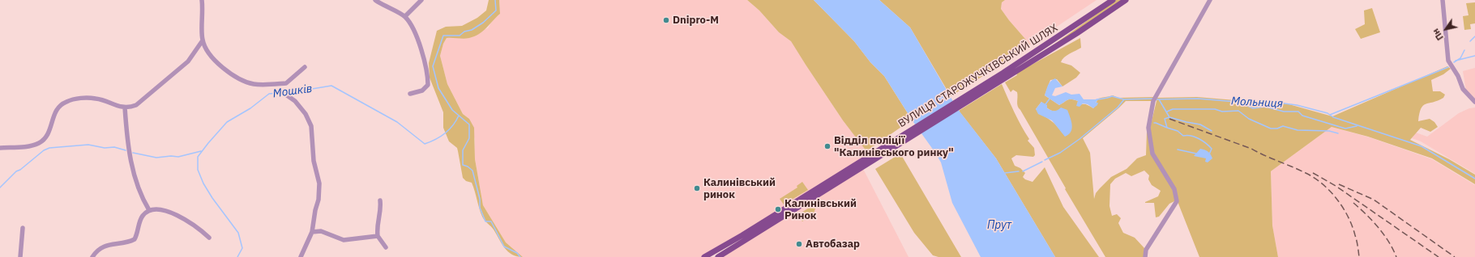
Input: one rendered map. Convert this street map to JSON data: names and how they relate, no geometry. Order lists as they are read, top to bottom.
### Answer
{
  "streets": {
    "main road": ["ВУЛИЦЯ СТАРОЖУЧКІВСЬКИЙ ШЛЯХ"]
  },
  "water": ["Мошків", "Мольниця", "Прут"],
  "places": [
    "Dnipro-M",
    "Відділ поліції \"Калинівського ринку\"",
    "Калинівський ринок",
    "Калинівський Ринок",
    "Автобазар"
  ],
  "north": "bottom left"
}
